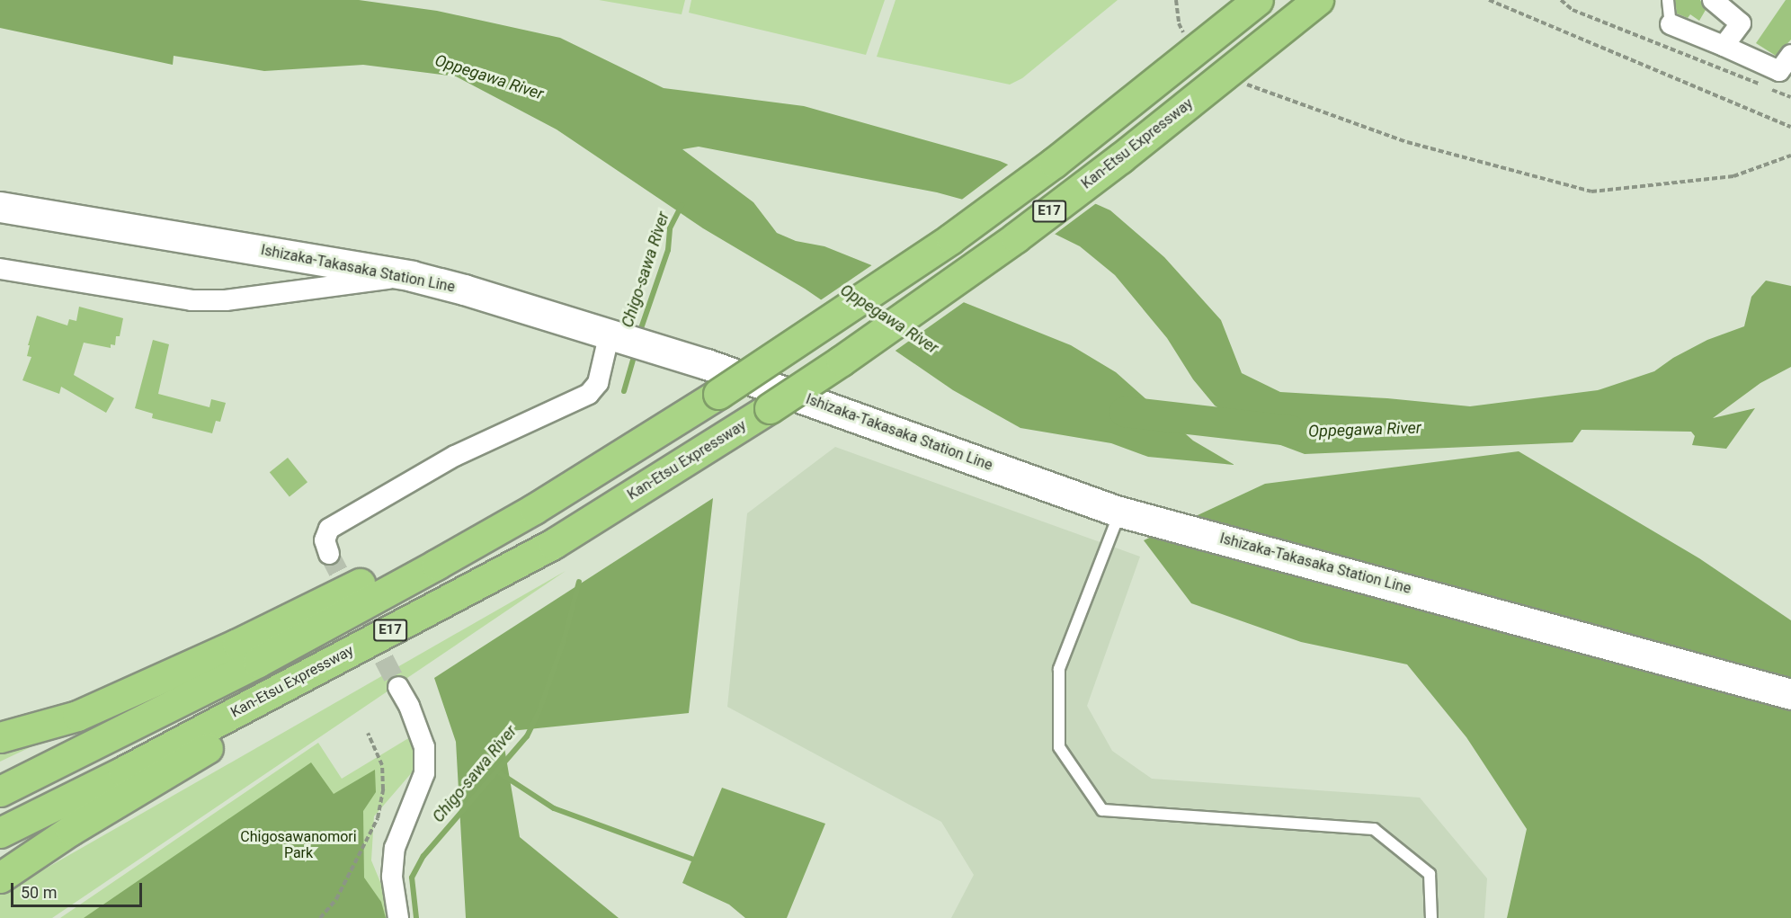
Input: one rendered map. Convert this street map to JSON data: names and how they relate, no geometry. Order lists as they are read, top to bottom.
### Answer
{
  "streets": {
    "highway": ["Kan-Etsu Expressway", "E17"],
    "main road": ["Ishizaka-Takasaka Station Line"]
  },
  "water": ["Oppegawa River", "Chigo-sawa River"],
  "parks": ["Chigosawanomori Park"],
  "scale_bar": "50 m"
}
